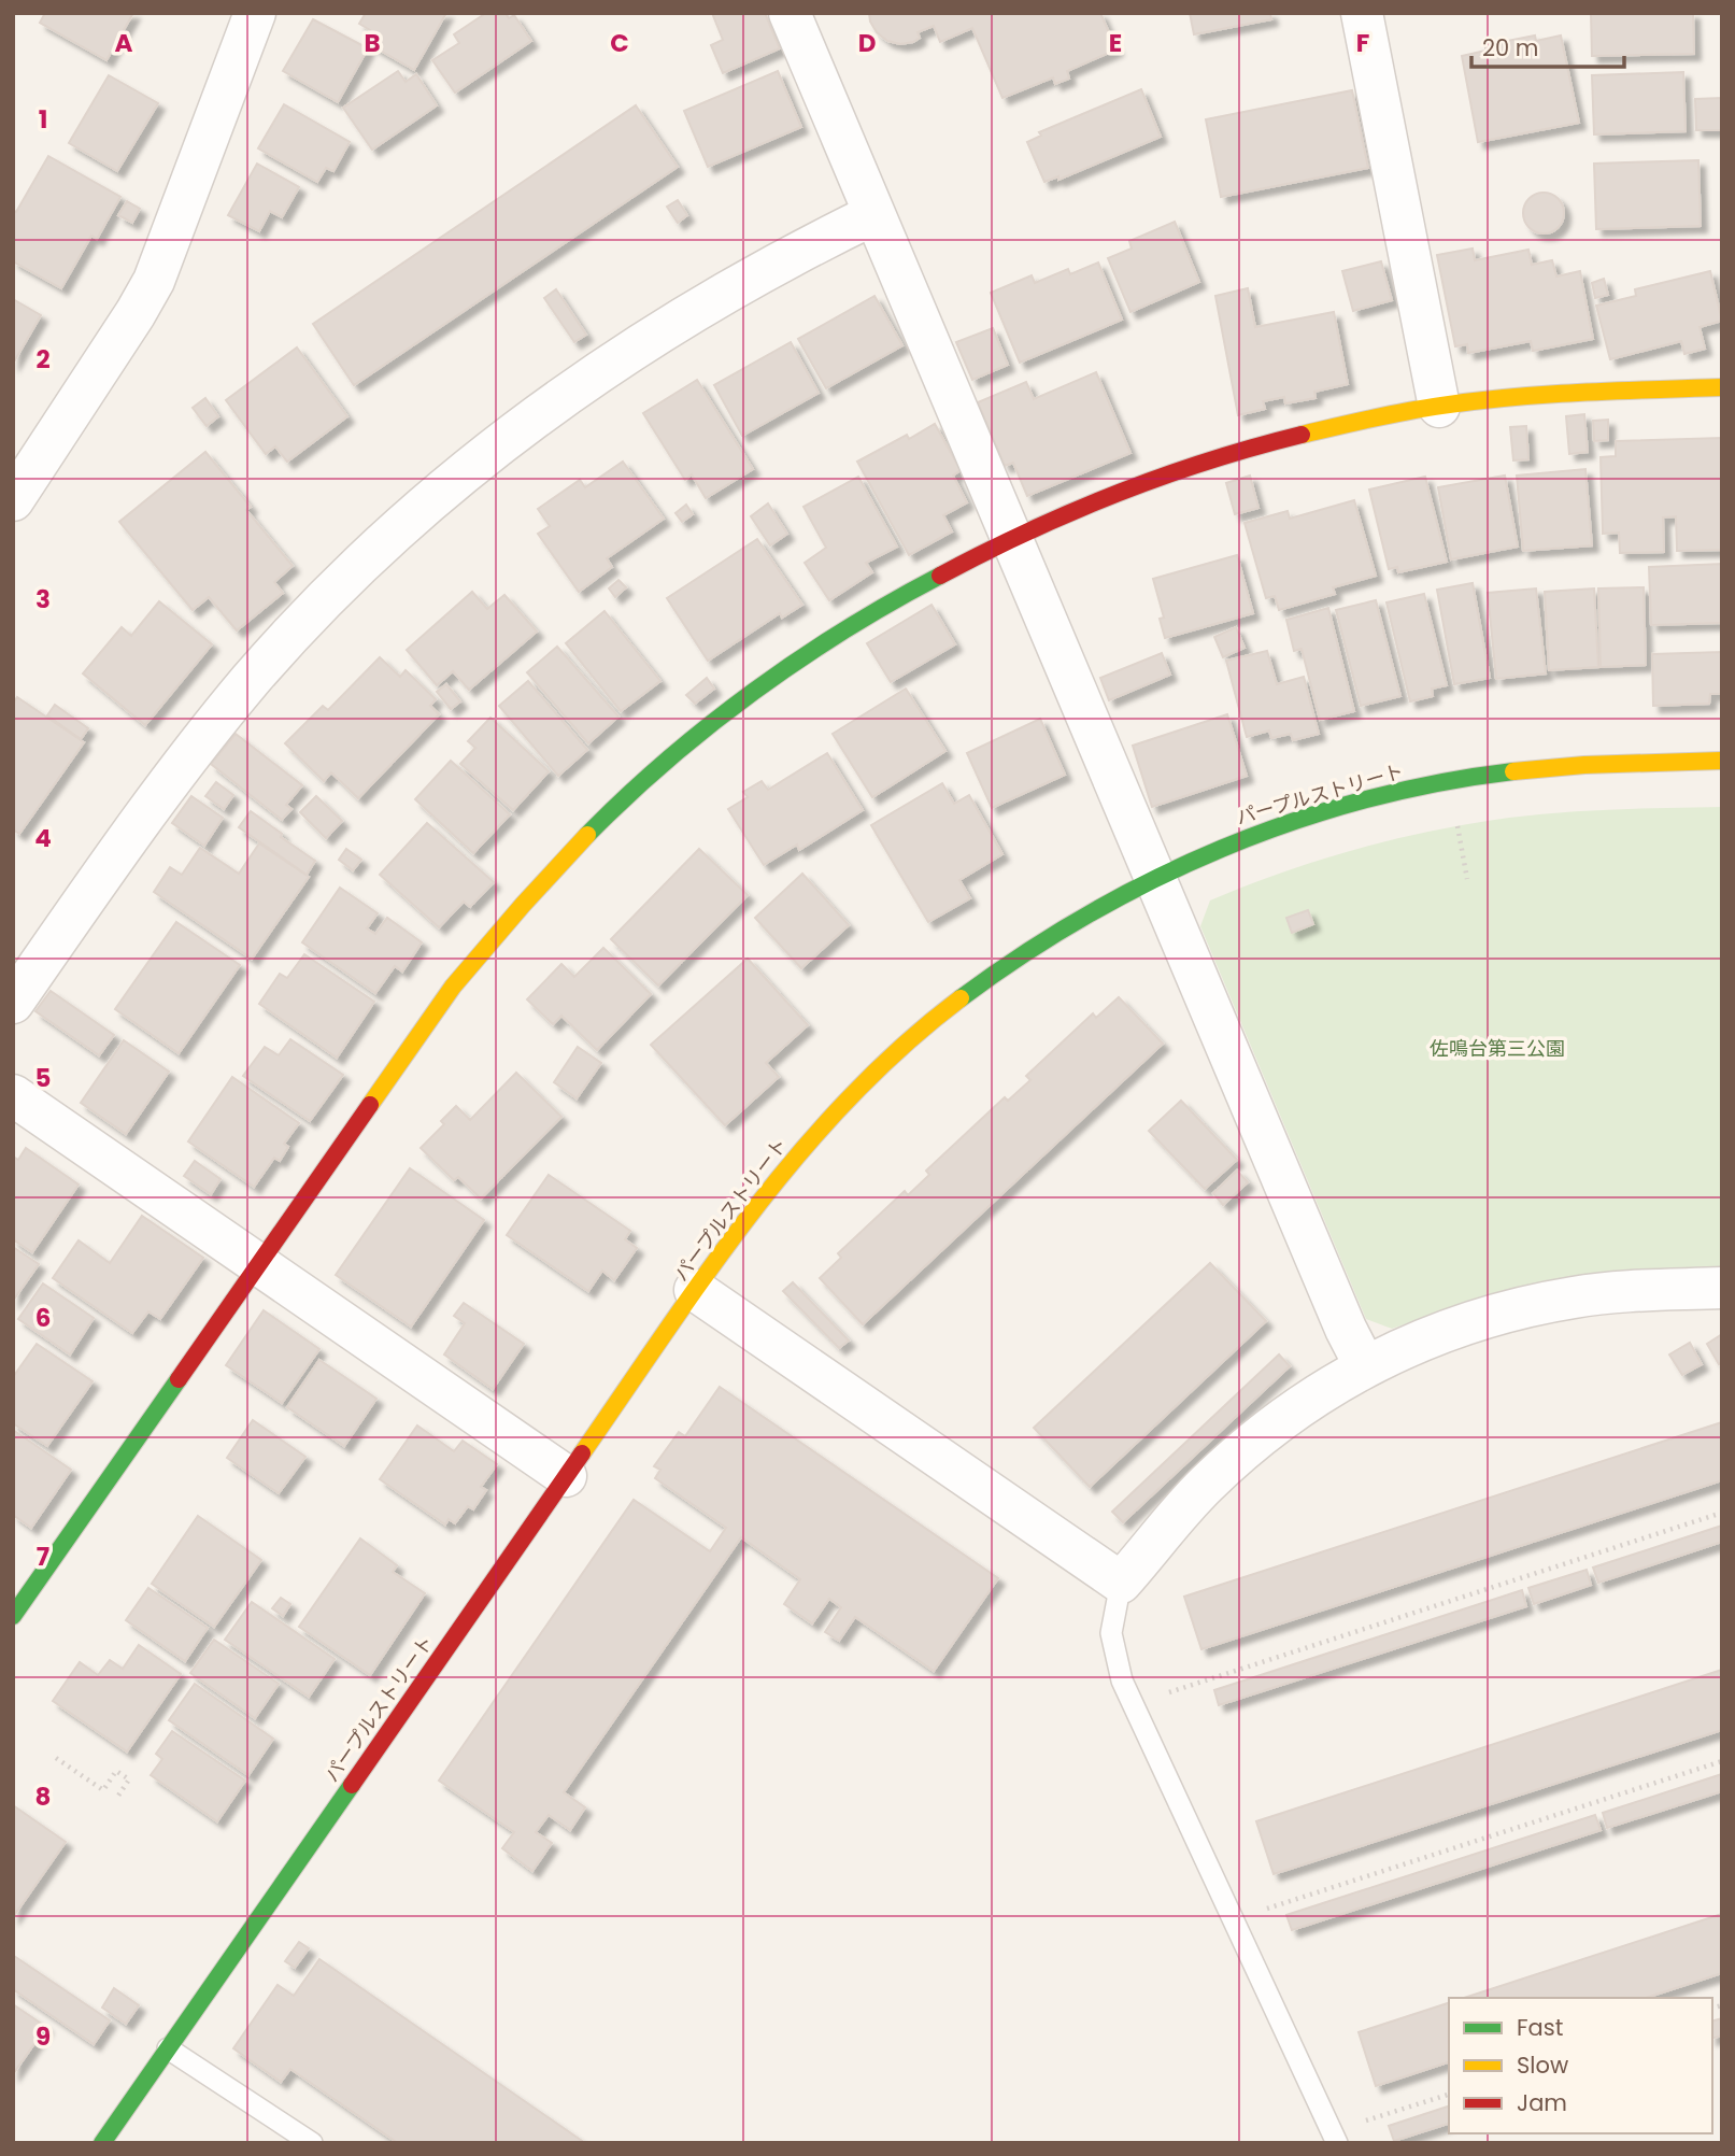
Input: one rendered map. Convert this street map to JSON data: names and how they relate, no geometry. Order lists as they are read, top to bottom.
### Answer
{
  "streets": {
    "street": ["パープルストリート"]
  },
  "parks": ["佐鳴台第三公園"],
  "legend": ["Fast", "Slow", "Jam"],
  "scale_bar": "20 m",
  "grid": {
    "columns": [
      "A",
      "B",
      "C",
      "D",
      "E",
      "F"
    ],
    "rows": [
      "1",
      "2",
      "3",
      "4",
      "5",
      "6",
      "7",
      "8",
      "9"
    ]
  }
}
